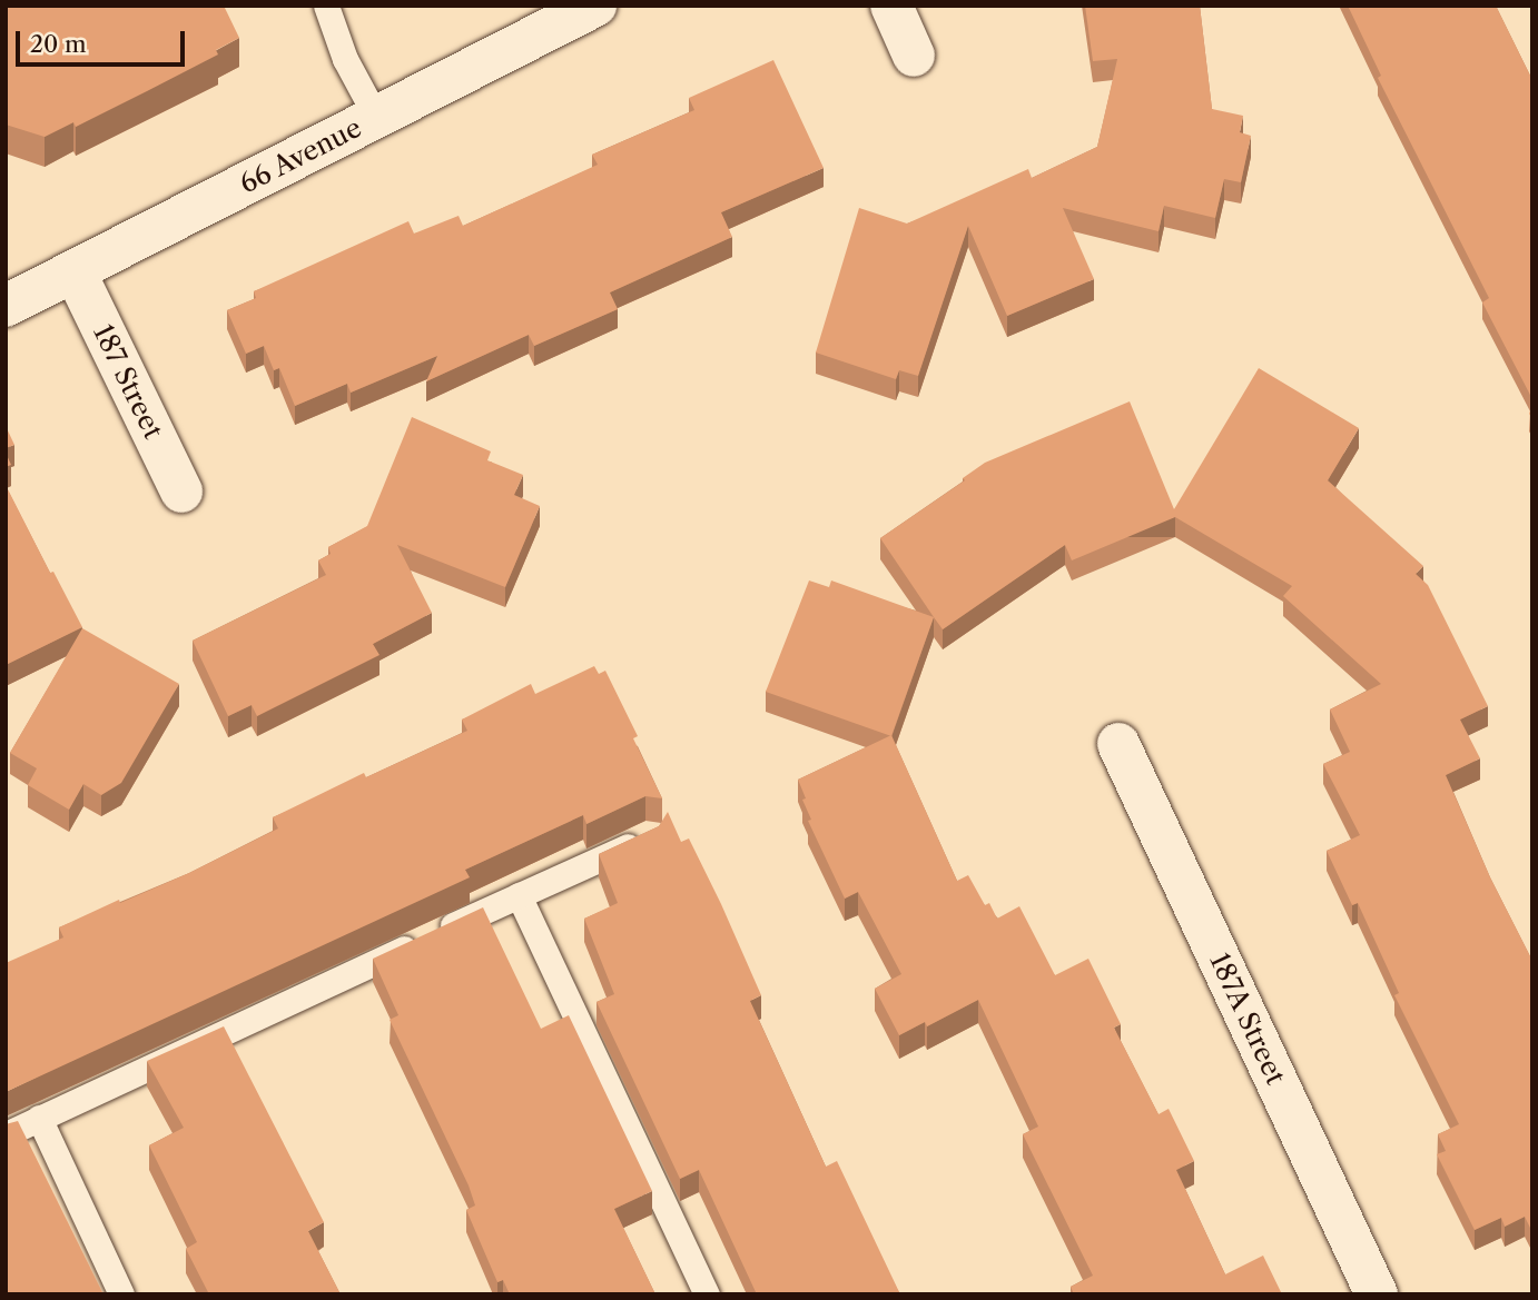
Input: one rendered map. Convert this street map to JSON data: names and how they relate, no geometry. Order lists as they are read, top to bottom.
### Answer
{
  "streets": {
    "street": ["66 Avenue", "187 Street", "187A Street"]
  },
  "crossings": [
    ["66 Avenue", "187 Street"]
  ],
  "scale_bar": "20 m"
}
